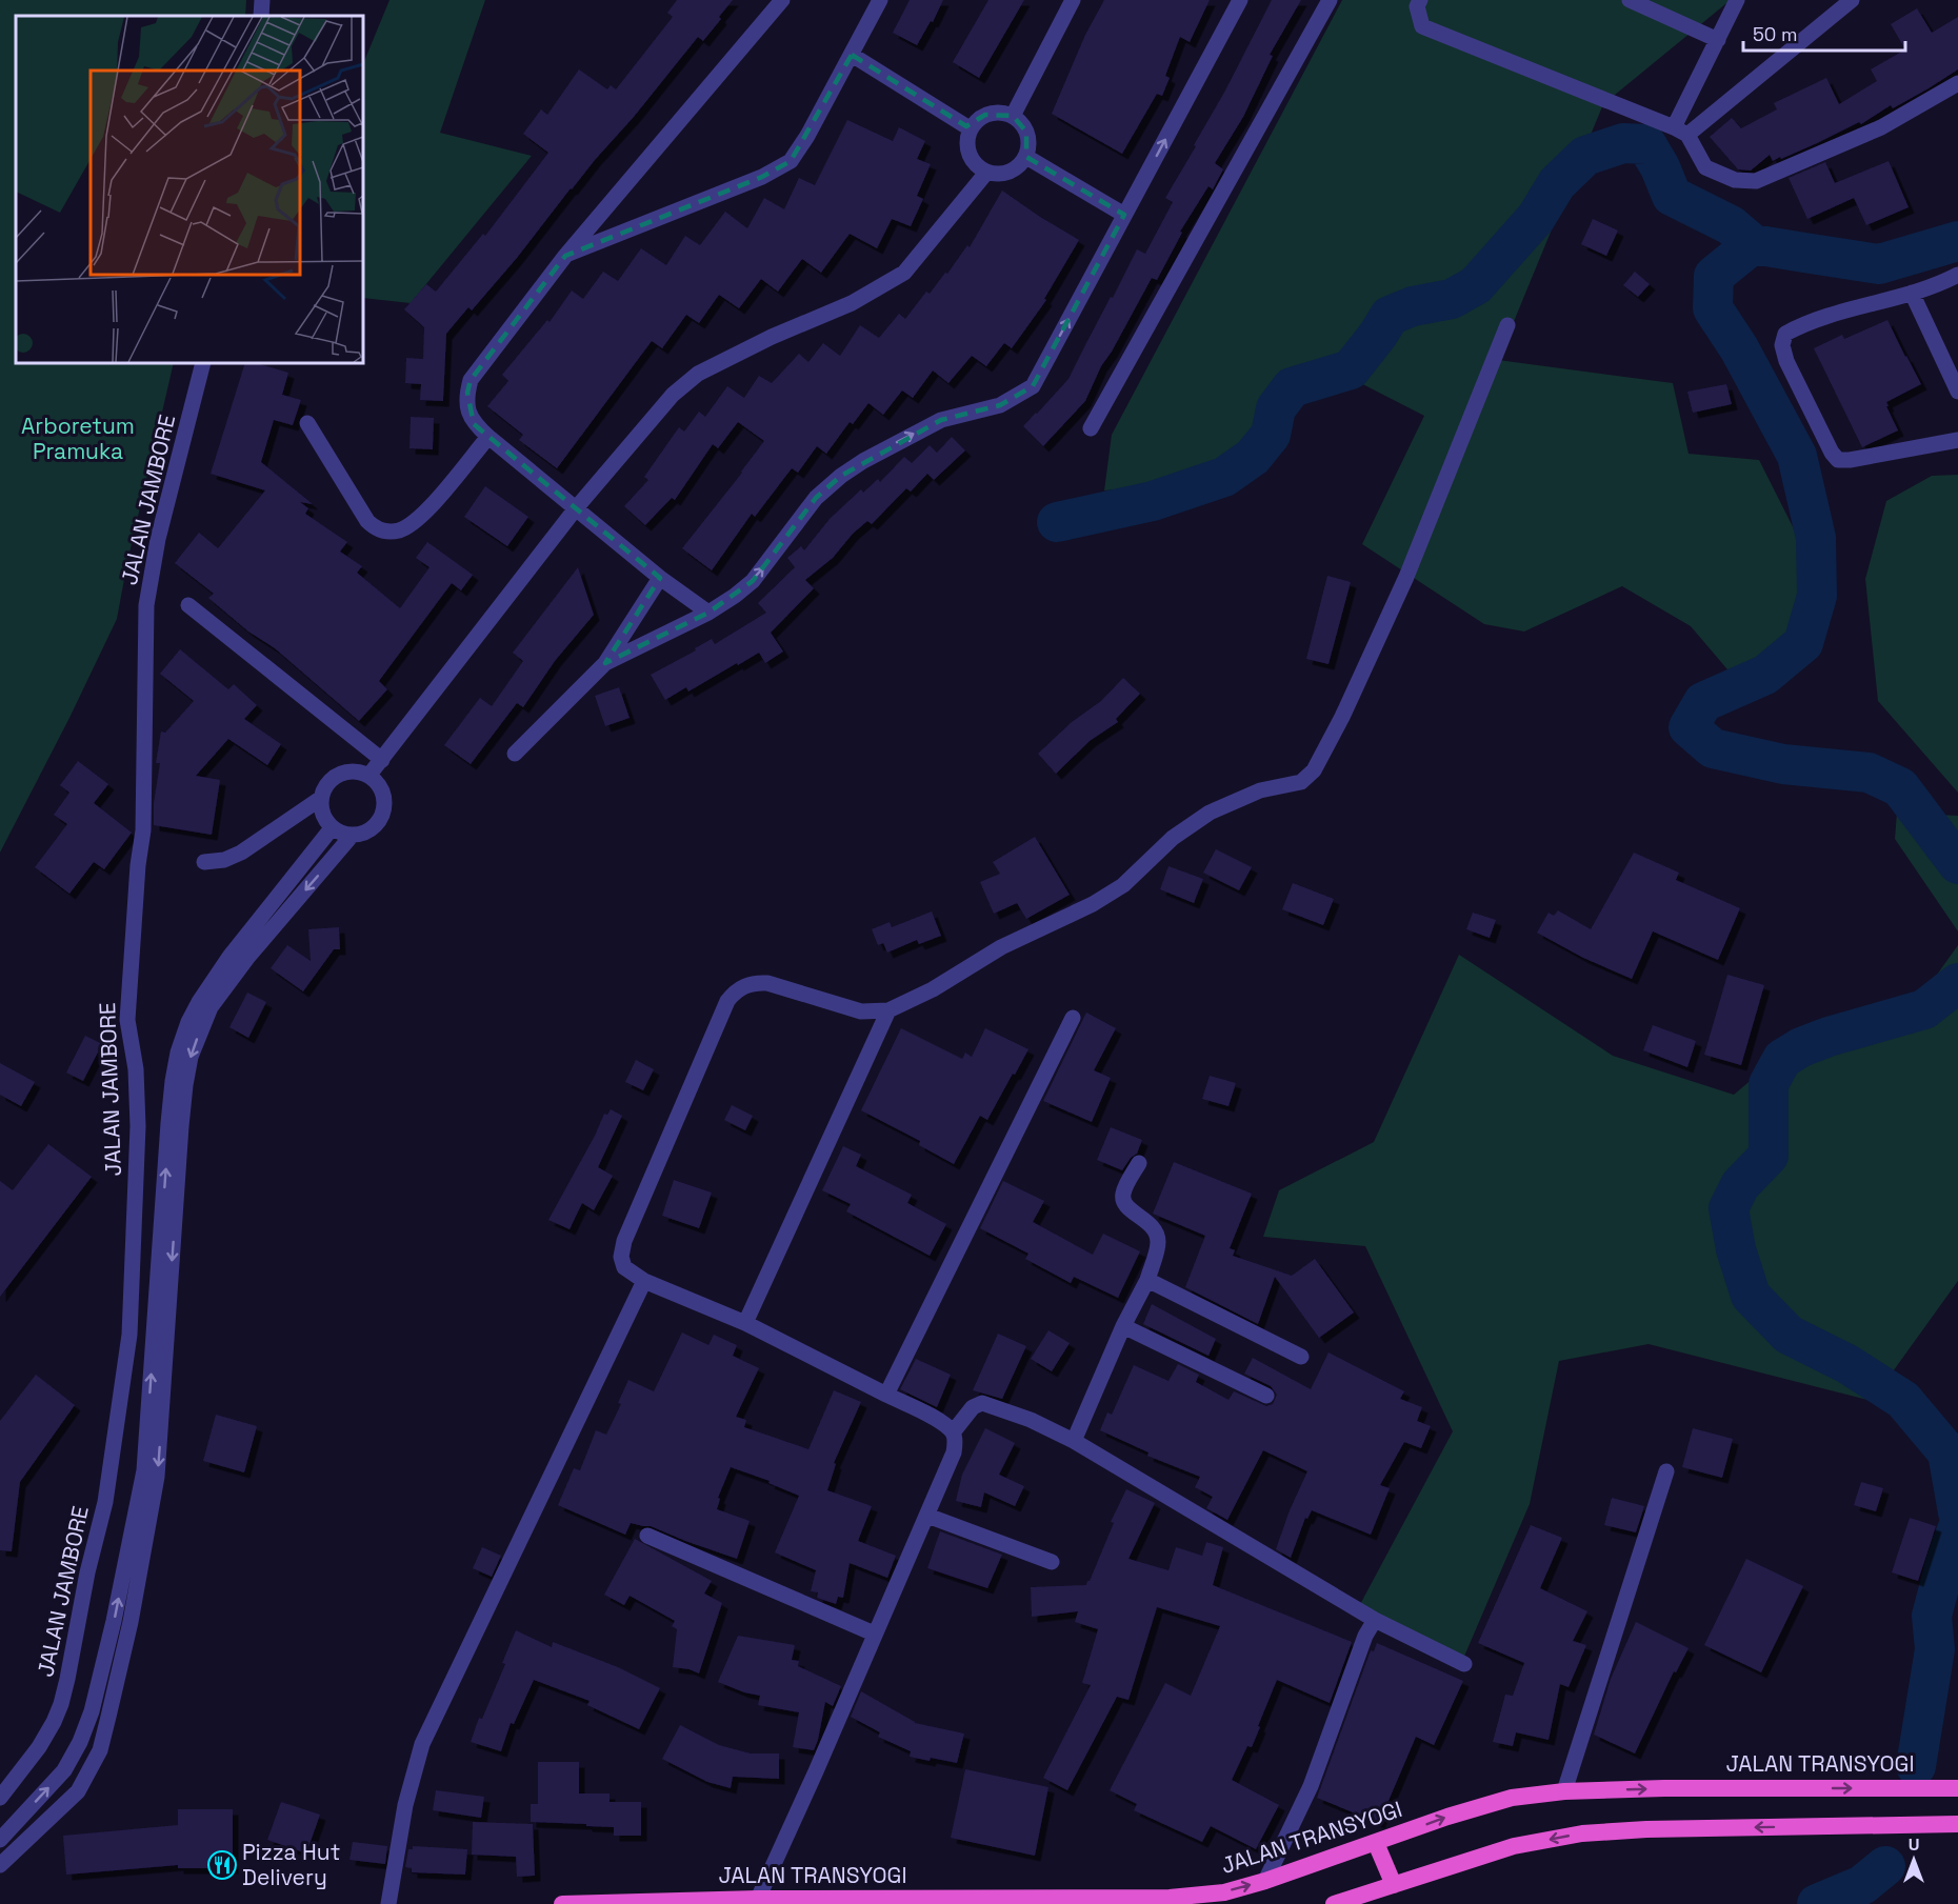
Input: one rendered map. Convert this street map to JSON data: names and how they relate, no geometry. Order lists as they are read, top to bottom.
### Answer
{
  "streets": {
    "highway": ["JALAN TRANSYOGI"],
    "street": ["JALAN JAMBORE"]
  },
  "parks": ["Arboretum Pramuka"],
  "places": {
    "restaurant": ["Pizza Hut Delivery"]
  },
  "scale_bar": "50 m",
  "north": "top"
}
